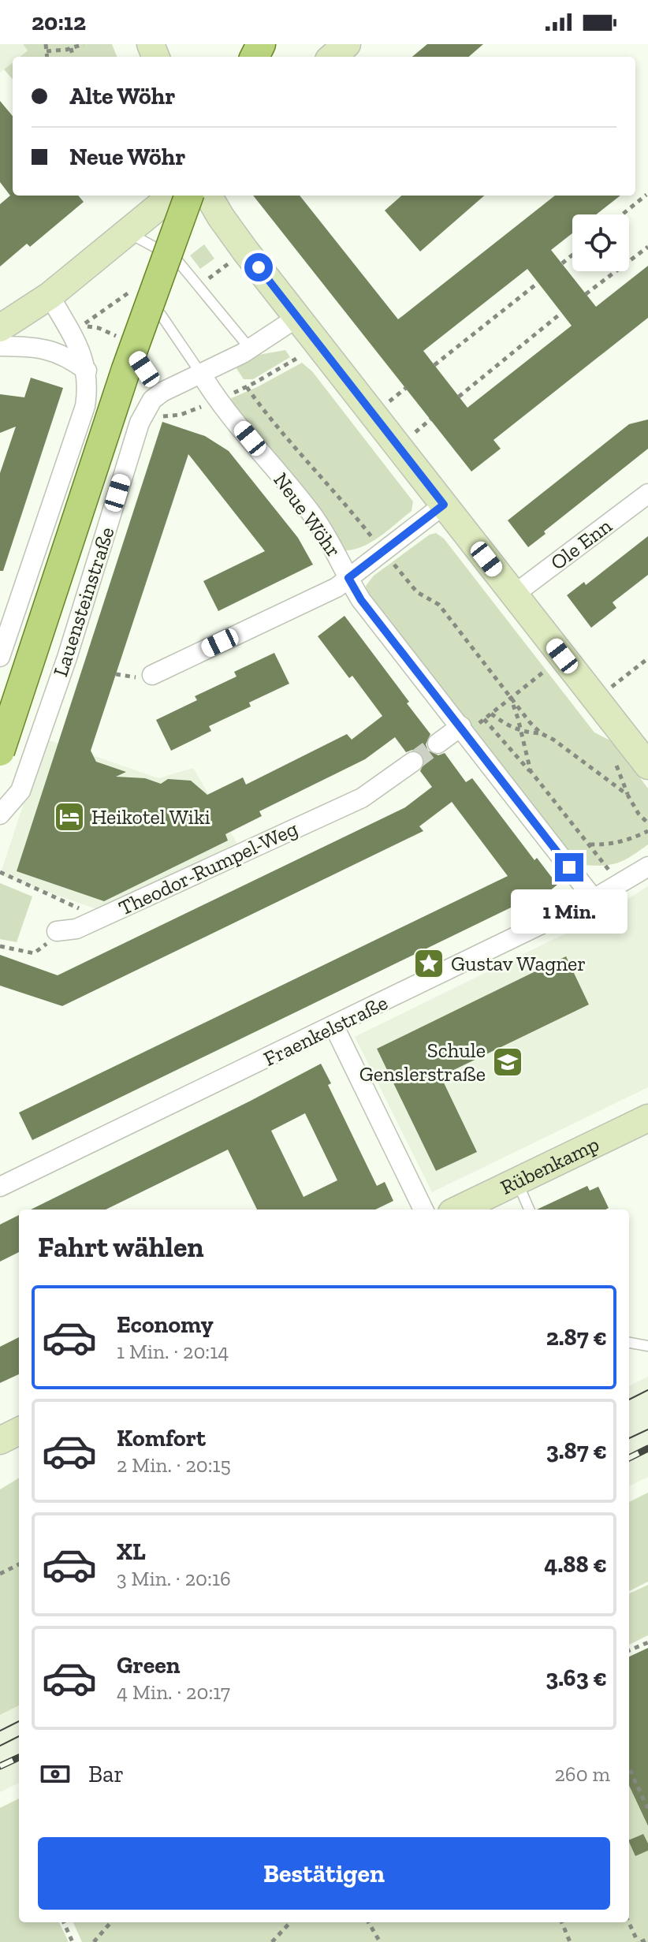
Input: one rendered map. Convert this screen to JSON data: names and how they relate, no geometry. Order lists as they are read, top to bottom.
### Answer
{
  "streets": {
    "street": [
      "Neue Wöhr",
      "Ole Enn",
      "Lauensteinstraße",
      "Theodor-Rumpel-Weg",
      "Fraenkelstraße",
      "Rübenkamp"
    ]
  },
  "crossings": [
    ["Neue Wöhr", "Lauensteinstraße"],
    ["Neue Wöhr", "Fraenkelstraße"]
  ],
  "places": {
    "hotel": ["Heikotel Wiki"],
    "place": ["Gustav Wagner"],
    "school or university": ["Schule Genslerstraße"]
  },
  "page": {
    "status": "20:12",
    "banner": ["Alte Wöhr", "Neue Wöhr"],
    "bubble": "1 Min.",
    "heading": "Fahrt wählen",
    "list": [
      {
        "name": "Economy",
        "note": "1 Min. · 20:14",
        "value": "2.87 €"
      },
      {
        "name": "Komfort",
        "note": "2 Min. · 20:15",
        "value": "3.87 €"
      },
      {
        "name": "XL",
        "note": "3 Min. · 20:16",
        "value": "4.88 €"
      },
      {
        "name": "Green",
        "note": "4 Min. · 20:17",
        "value": "3.63 €"
      }
    ],
    "pay": ["Bar", "260 m"],
    "buttons": "Bestätigen"
  }
}
